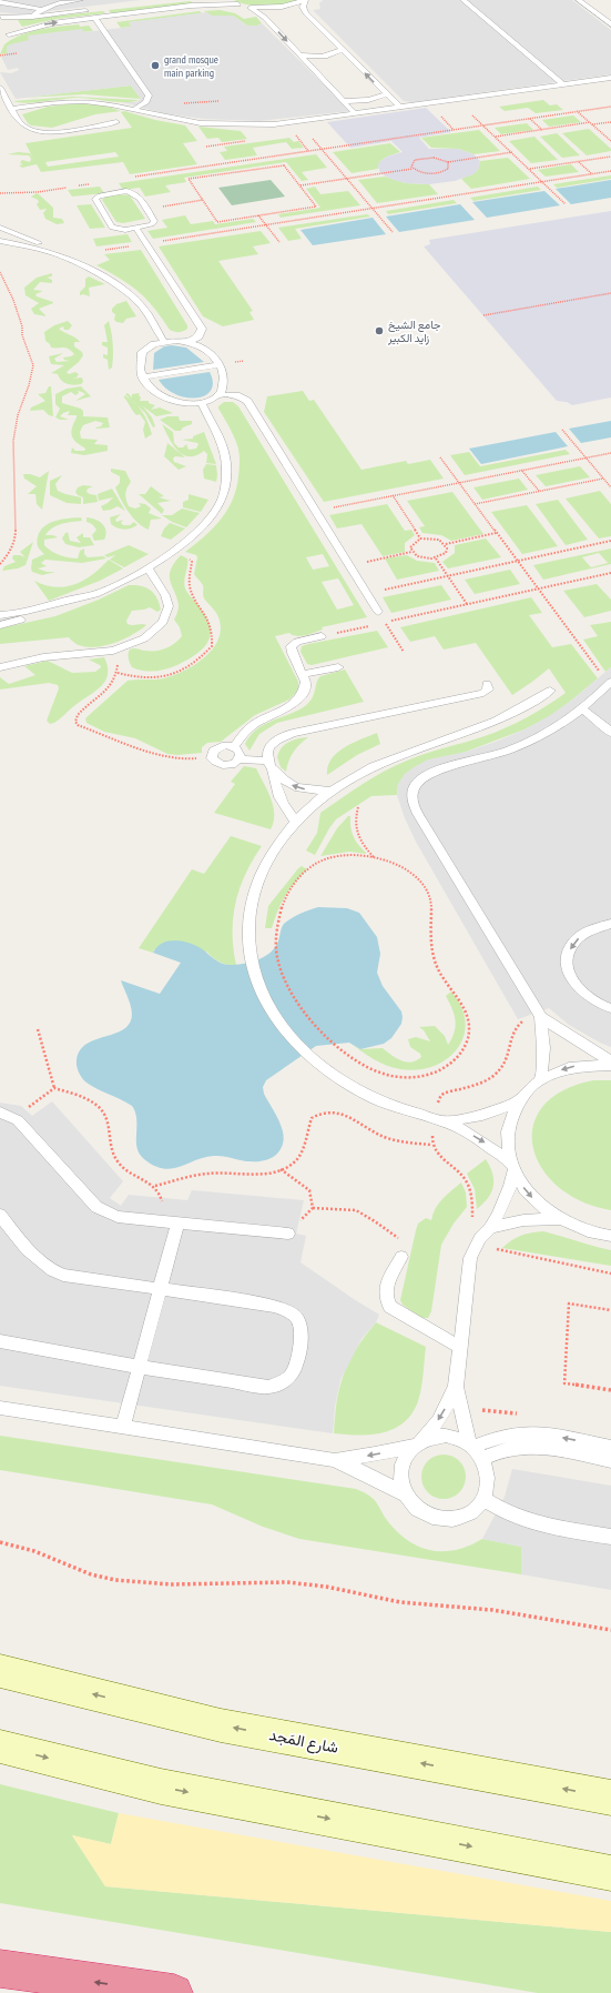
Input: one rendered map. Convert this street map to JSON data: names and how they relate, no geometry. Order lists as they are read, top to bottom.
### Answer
{
  "streets": {
    "street": ["شارع المَجد"]
  },
  "places": ["grand mosque main parking", "جامع الشيخ زايد الكبير"]
}
